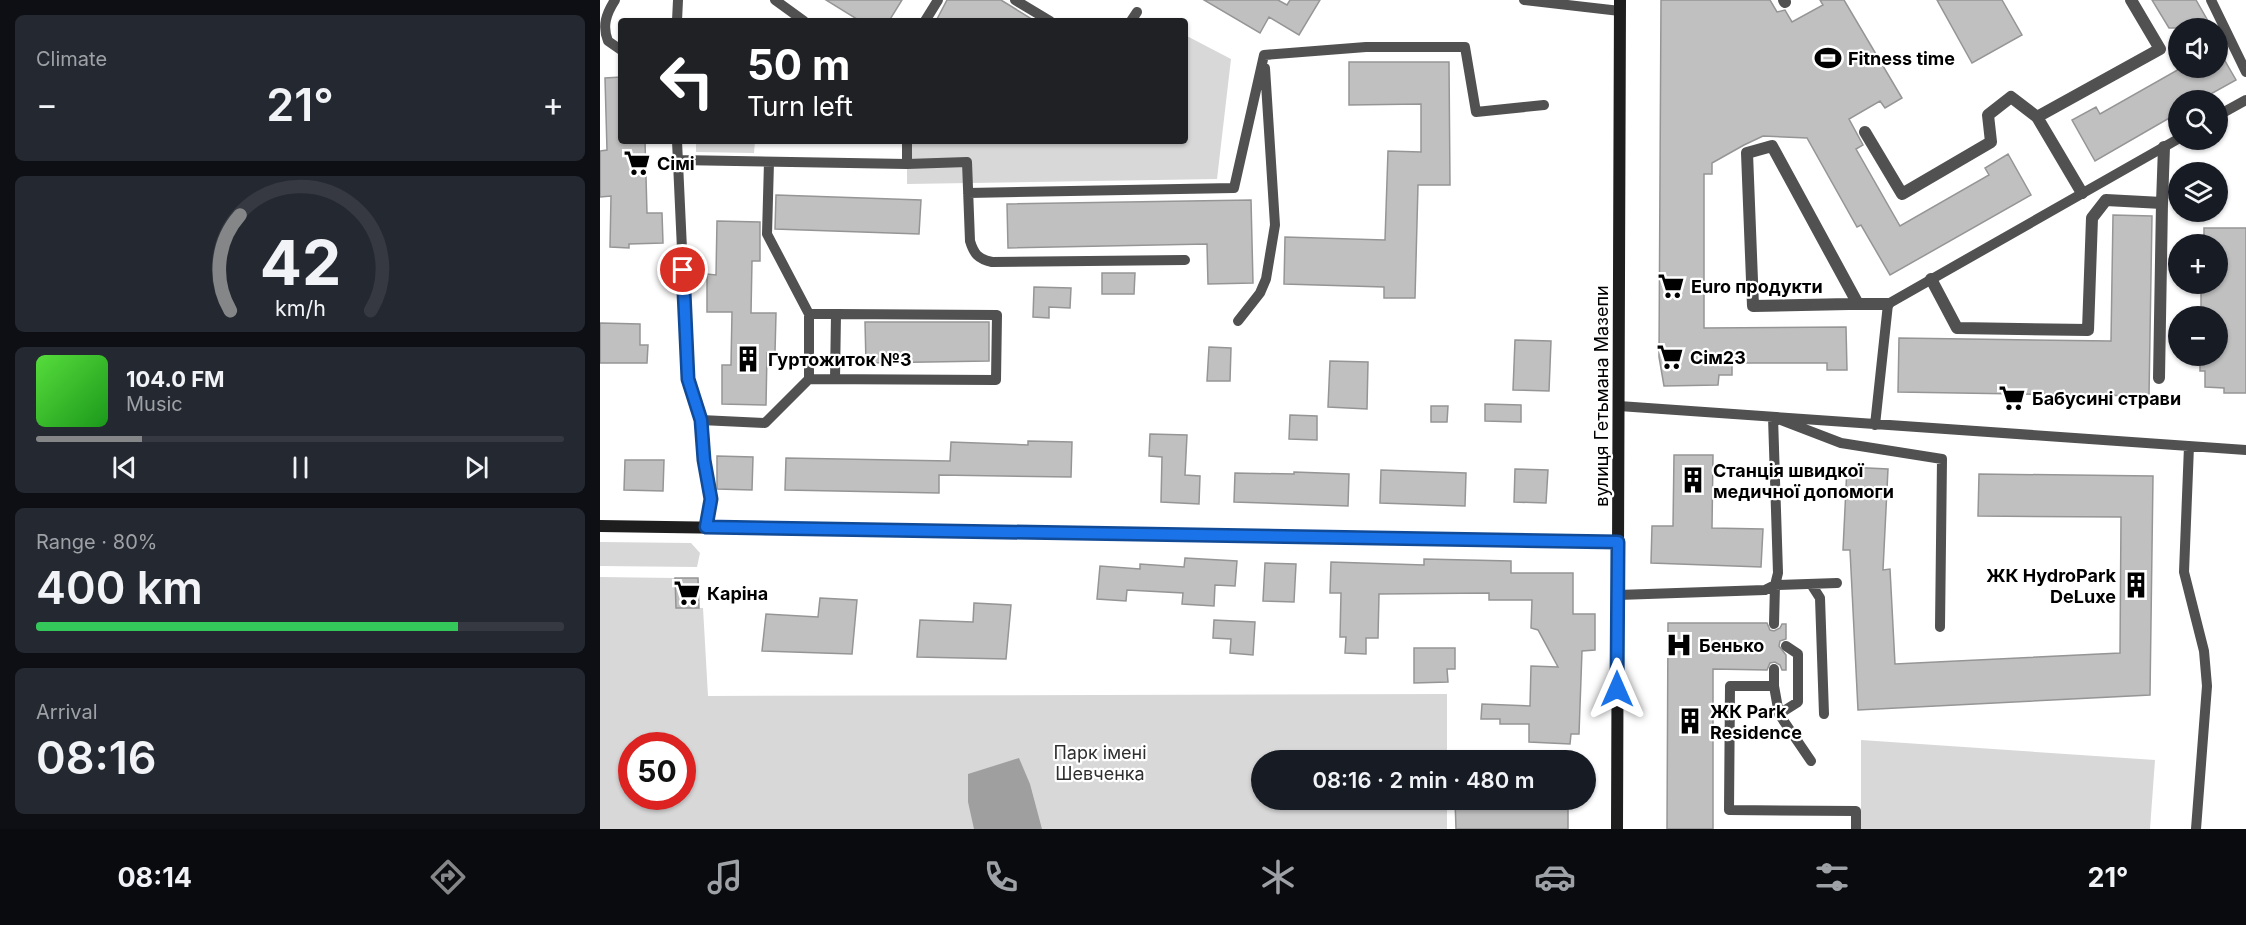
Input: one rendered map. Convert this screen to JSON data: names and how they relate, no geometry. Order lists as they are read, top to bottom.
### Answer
{
  "streets": {
    "street": ["вулиця Гетьмана Мазепи"]
  },
  "parks": ["Парк імені Шевченка"],
  "places": {
    "sports": ["Fitness time"],
    "supermarket": [
      "Сімі",
      "Euro продукти",
      "Сім23",
      "Бабусині страви",
      "Каріна"
    ],
    "building": [
      "Гуртожиток №3",
      "Станція швидкої медичної допомоги",
      "ЖК HydroPark DeLuxe",
      "ЖК Park Residence"
    ],
    "hospital": ["Бенько"]
  },
  "page": {
    "tile": [
      "Climate",
      ["Range · 80%", "400 km"],
      ["Arrival", "08:16"]
    ],
    "map_buttons": ["+", "−"],
    "turn": ["50 m", "Turn left"],
    "heat": ["−", "21°", "+"],
    "song": ["104.0 FM", "Music"],
    "limit": "50",
    "trip": "08:16 · 2 min · 480 m",
    "tabs": ["08:14", "21°"],
    "gauge": ["42", "km/h"]
  }
}
